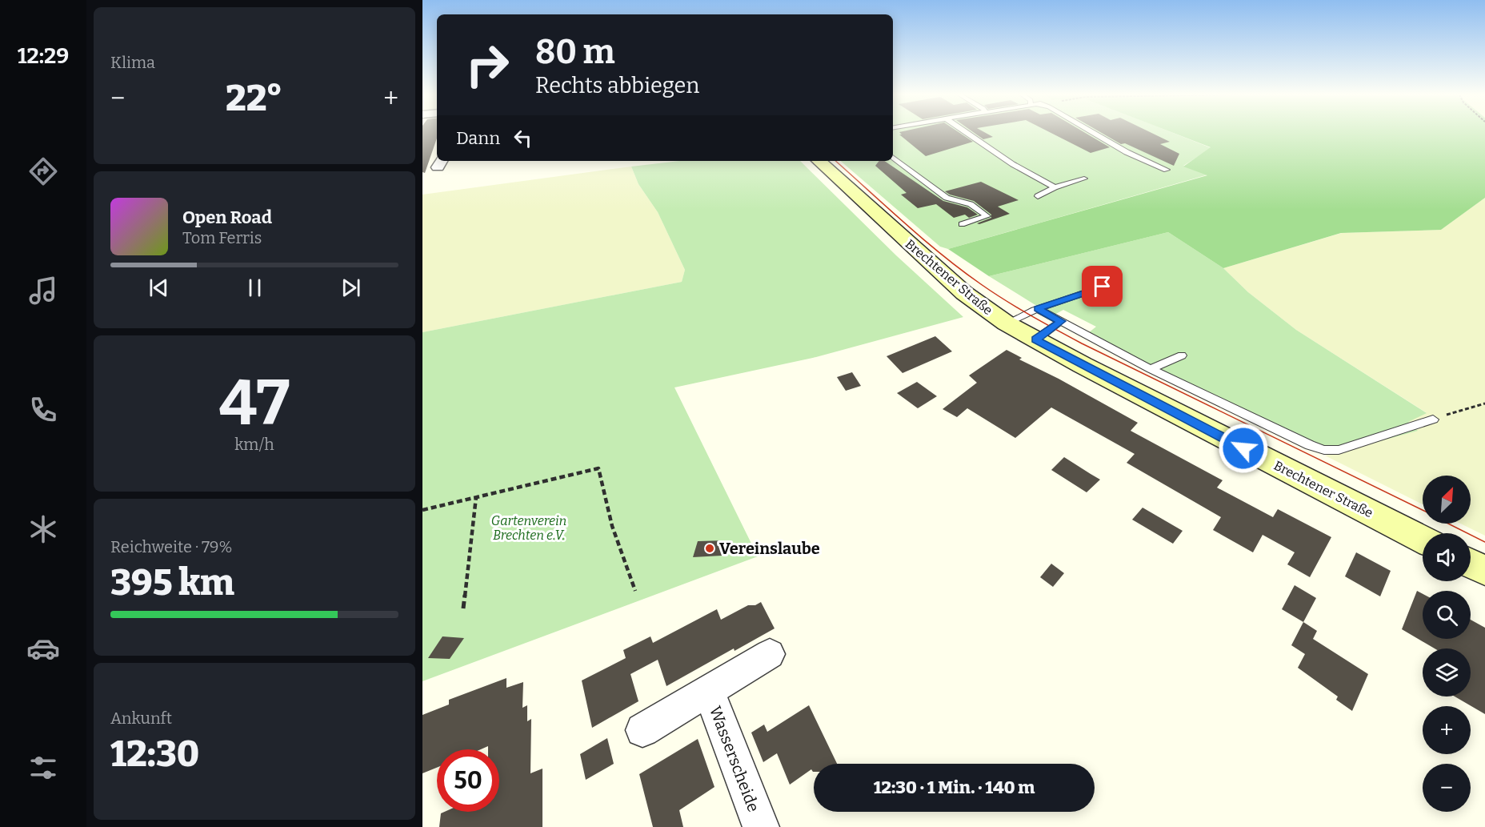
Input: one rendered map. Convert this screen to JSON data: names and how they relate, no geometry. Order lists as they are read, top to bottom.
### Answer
{
  "streets": {
    "main road": ["Brechtener Straße"],
    "street": ["Wasserscheide"]
  },
  "parks": ["Gartenverein Brechten e.V."],
  "places": ["Vereinslaube"],
  "north": "top right",
  "page": {
    "tabs": "12:29",
    "tile": [
      "Klima",
      ["47", "km/h"],
      ["Reichweite · 79%", "395 km"],
      ["Ankunft", "12:30"]
    ],
    "turn": ["80 m", "Rechts abbiegen"],
    "heat": ["−", "22°", "+"],
    "then": "Dann",
    "song": ["Open Road", "Tom Ferris"],
    "map_buttons": ["+", "−"],
    "limit": "50",
    "trip": "12:30 · 1 Min. · 140 m"
  }
}
